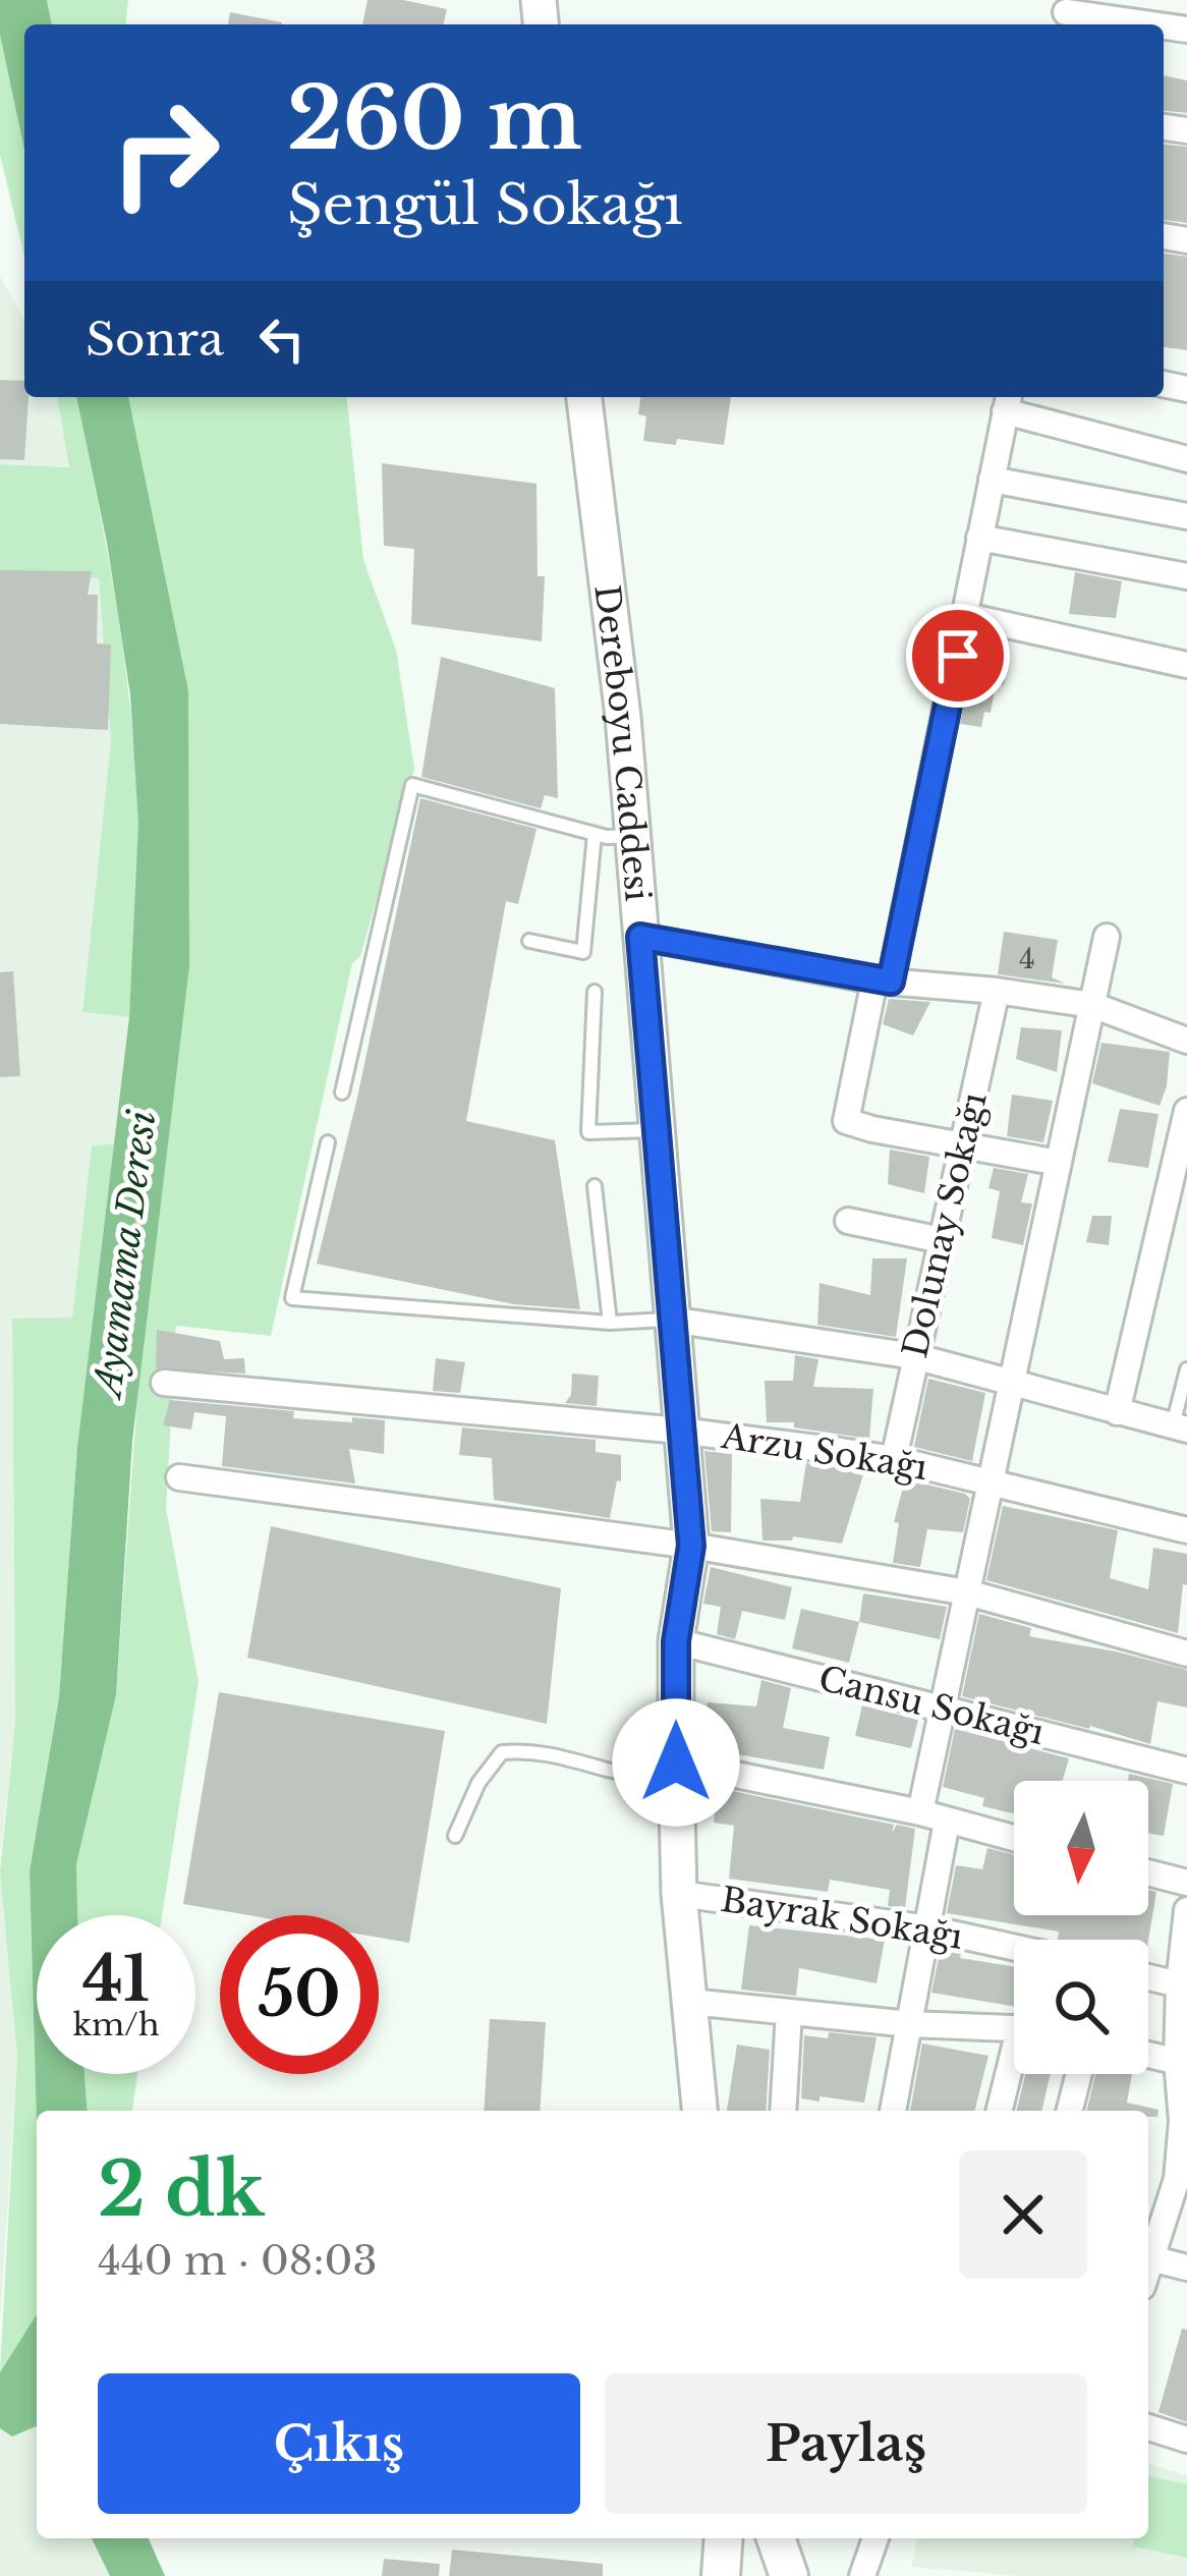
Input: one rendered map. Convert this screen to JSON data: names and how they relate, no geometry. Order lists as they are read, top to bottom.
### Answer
{
  "streets": {
    "main road": ["Dereboyu Caddesi"],
    "street": [
      "Dolunay Sokağı",
      "Arzu Sokağı",
      "Cansu Sokağı",
      "Bayrak Sokağı"
    ]
  },
  "crossings": [
    ["Dereboyu Caddesi", "Arzu Sokağı"],
    ["Dereboyu Caddesi", "Cansu Sokağı"],
    ["Dereboyu Caddesi", "Bayrak Sokağı"],
    ["Dolunay Sokağı", "Arzu Sokağı"]
  ],
  "water": ["Ayamama Deresi"],
  "house_numbers": ["4"],
  "north": "bottom",
  "page": {
    "turn": ["260 m", "Şengül Sokağı"],
    "then": "Sonra",
    "speed": "41 km/h",
    "limit": "50",
    "heading": ["2 dk", "440 m · 08:03"],
    "buttons": ["Çıkış", "Paylaş"]
  }
}
